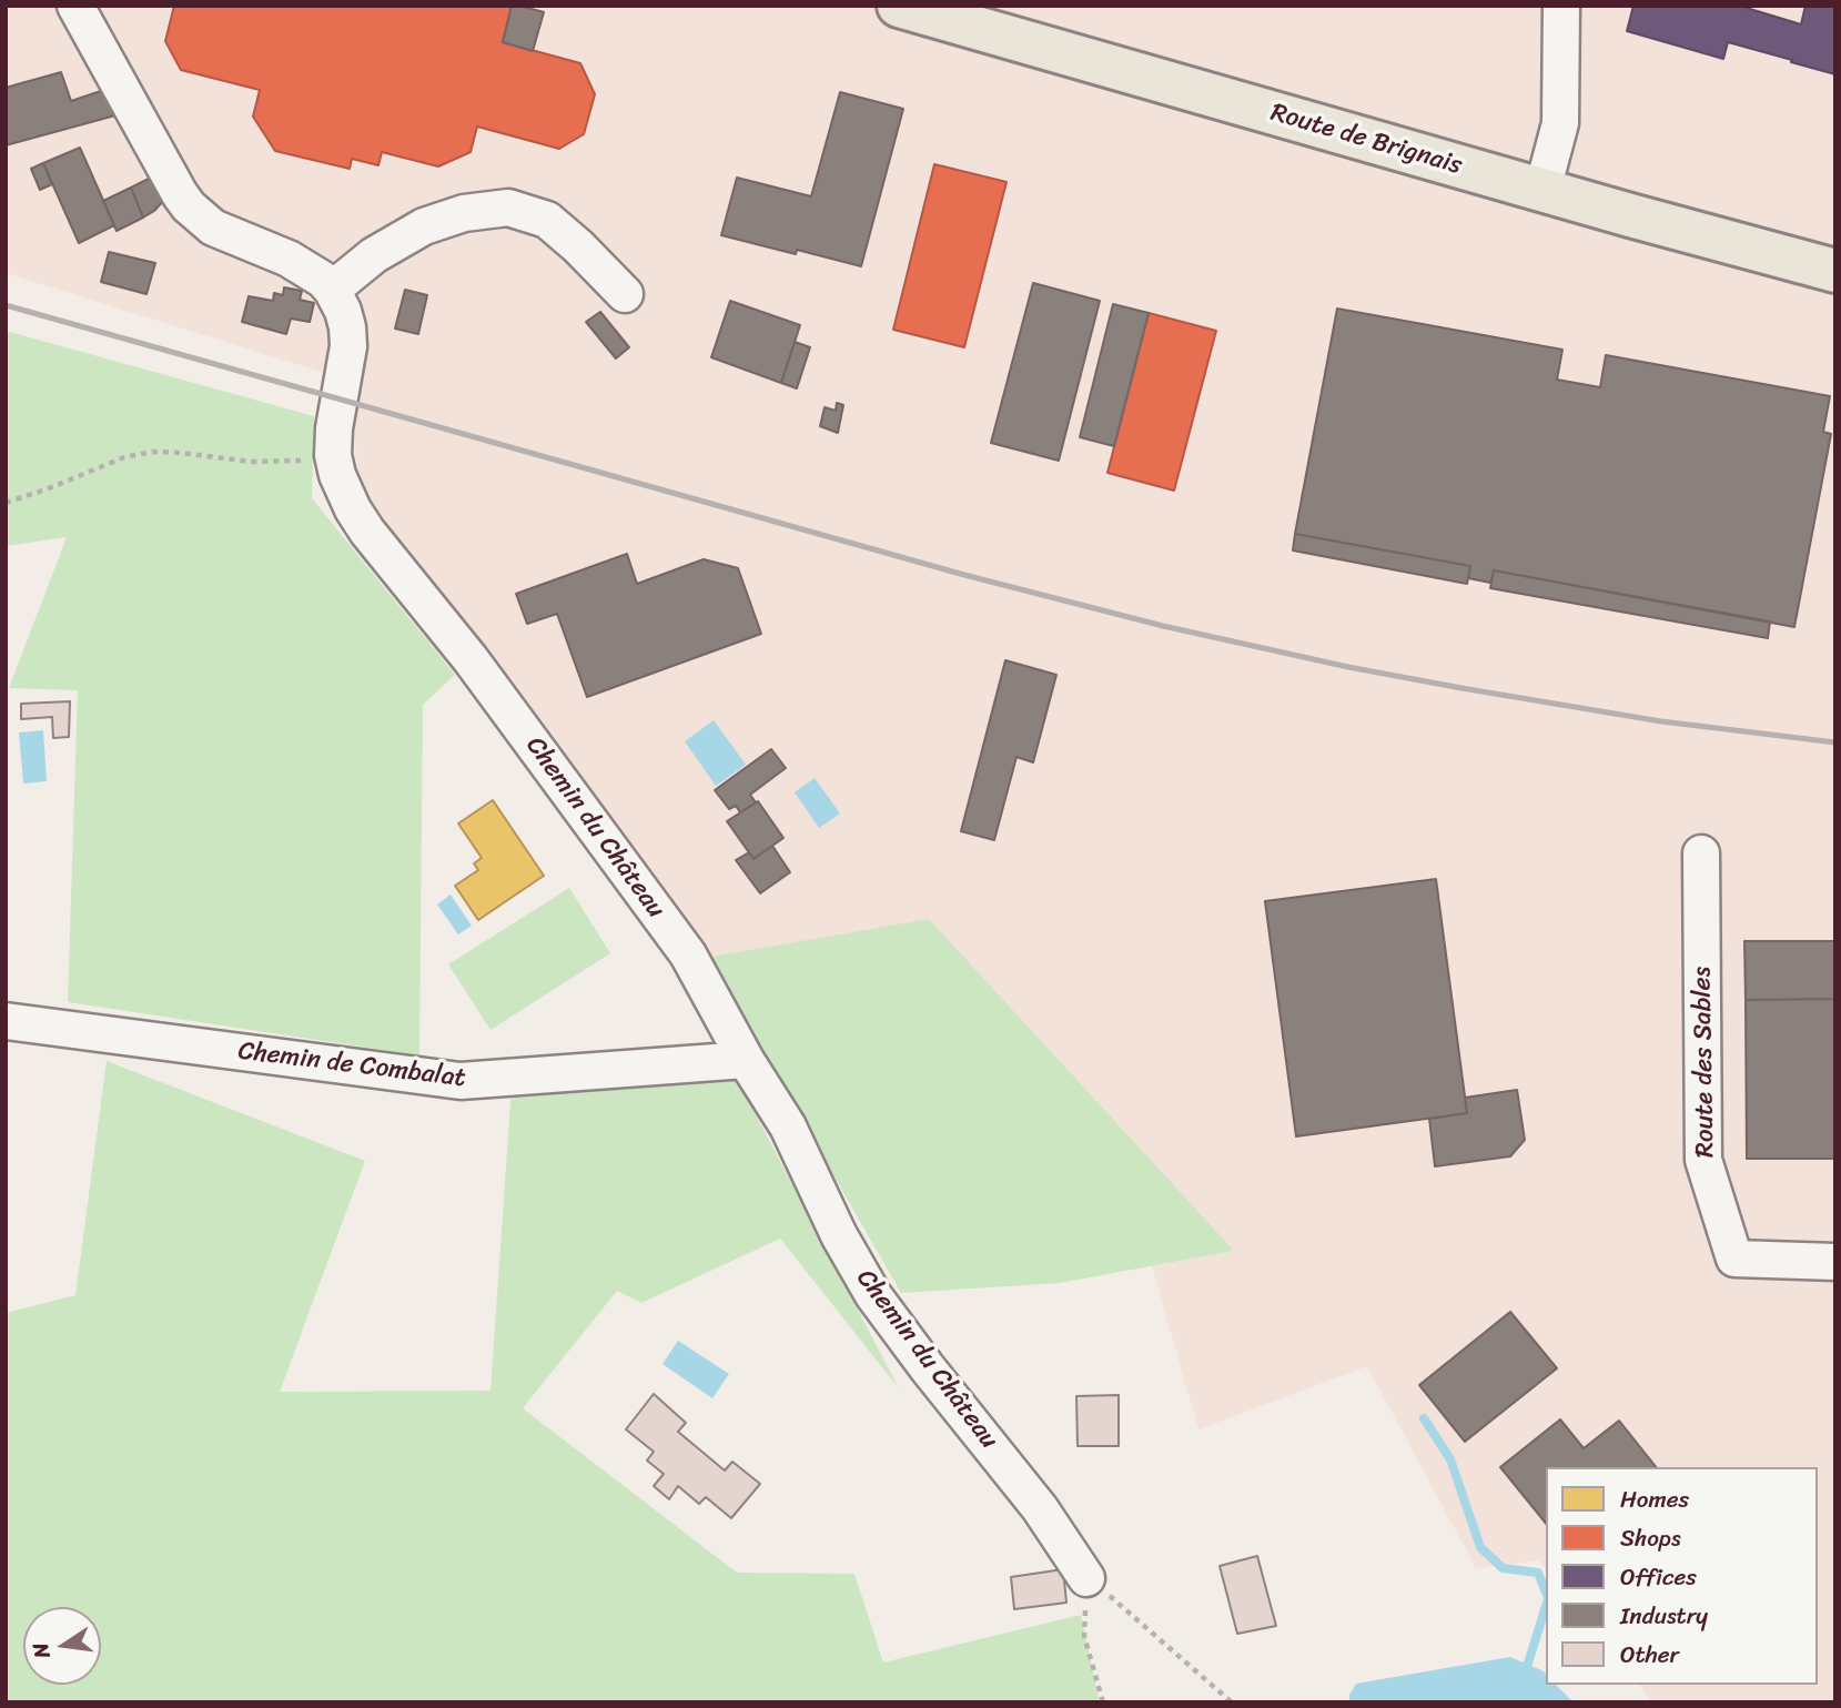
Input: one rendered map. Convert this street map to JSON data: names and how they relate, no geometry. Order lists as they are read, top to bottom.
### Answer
{
  "streets": {
    "main road": ["Route de Brignais"],
    "street": ["Chemin du Château", "Route des Sables", "Chemin de Combalat"]
  },
  "crossings": [
    ["Chemin du Château", "Chemin de Combalat"]
  ],
  "legend": [
    "Homes",
    "Shops",
    "Offices",
    "Industry",
    "Other"
  ],
  "north": "left"
}
